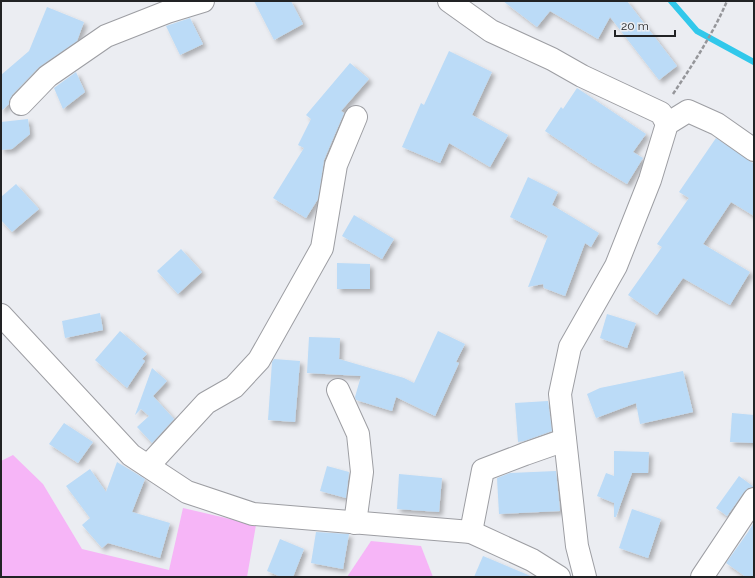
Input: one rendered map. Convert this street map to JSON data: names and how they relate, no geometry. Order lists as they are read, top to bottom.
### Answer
{
  "scale_bar": "20 m"
}
